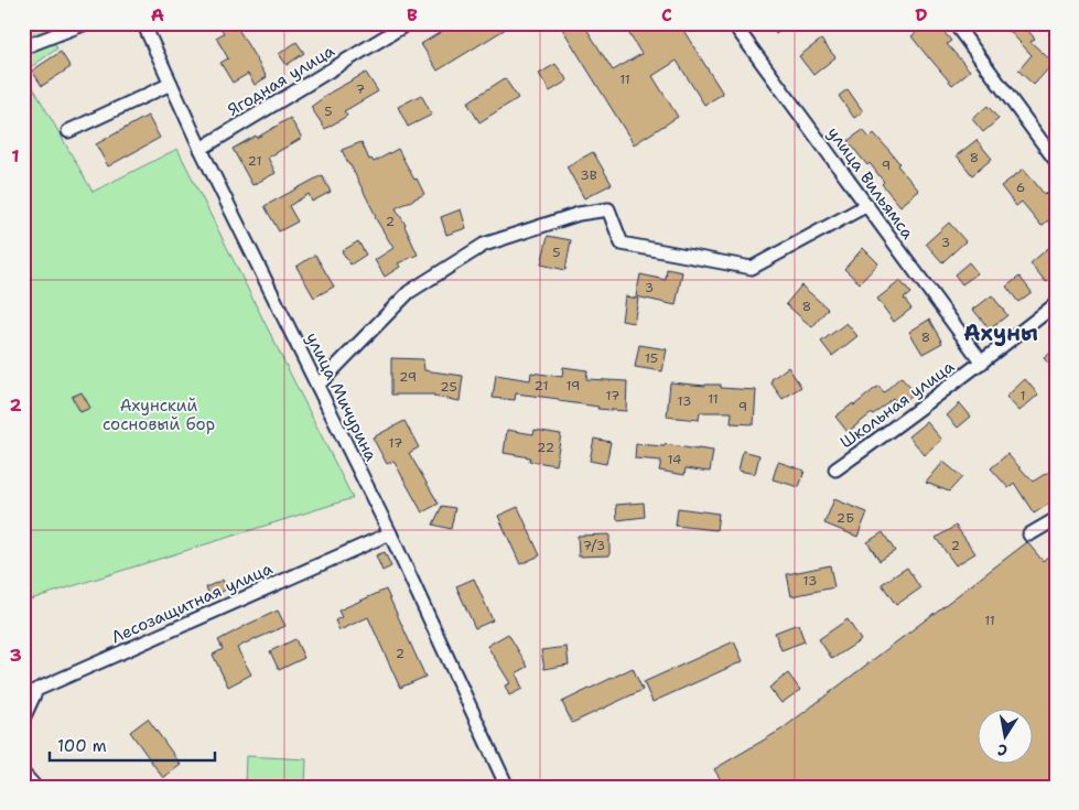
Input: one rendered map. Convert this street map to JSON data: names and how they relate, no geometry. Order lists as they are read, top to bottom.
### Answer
{
  "streets": {
    "street": [
      "Ягодная улица",
      "улица Вильямса",
      "улица Мичурина",
      "Школьная улица",
      "Лесозащитная улица"
    ]
  },
  "crossings": [
    ["Ягодная улица", "улица Мичурина"],
    ["улица Вильямса", "Школьная улица"],
    ["улица Мичурина", "Лесозащитная улица"]
  ],
  "districts": ["Ахуны"],
  "parks": ["Ахунский сосновый бор"],
  "house_numbers": [
    "11",
    "7",
    "5",
    "8",
    "21",
    "9",
    "3В",
    "6",
    "2",
    "3",
    "5",
    "3",
    "8",
    "8",
    "15",
    "29",
    "21",
    "19",
    "25",
    "17",
    "1",
    "11",
    "13",
    "9",
    "17",
    "22",
    "14",
    "2Б",
    "7/3",
    "2",
    "13",
    "11",
    "2"
  ],
  "scale_bar": "100 m",
  "north": "bottom",
  "grid": {
    "columns": [
      "A",
      "B",
      "C",
      "D"
    ],
    "rows": ["1", "2", "3"]
  }
}
